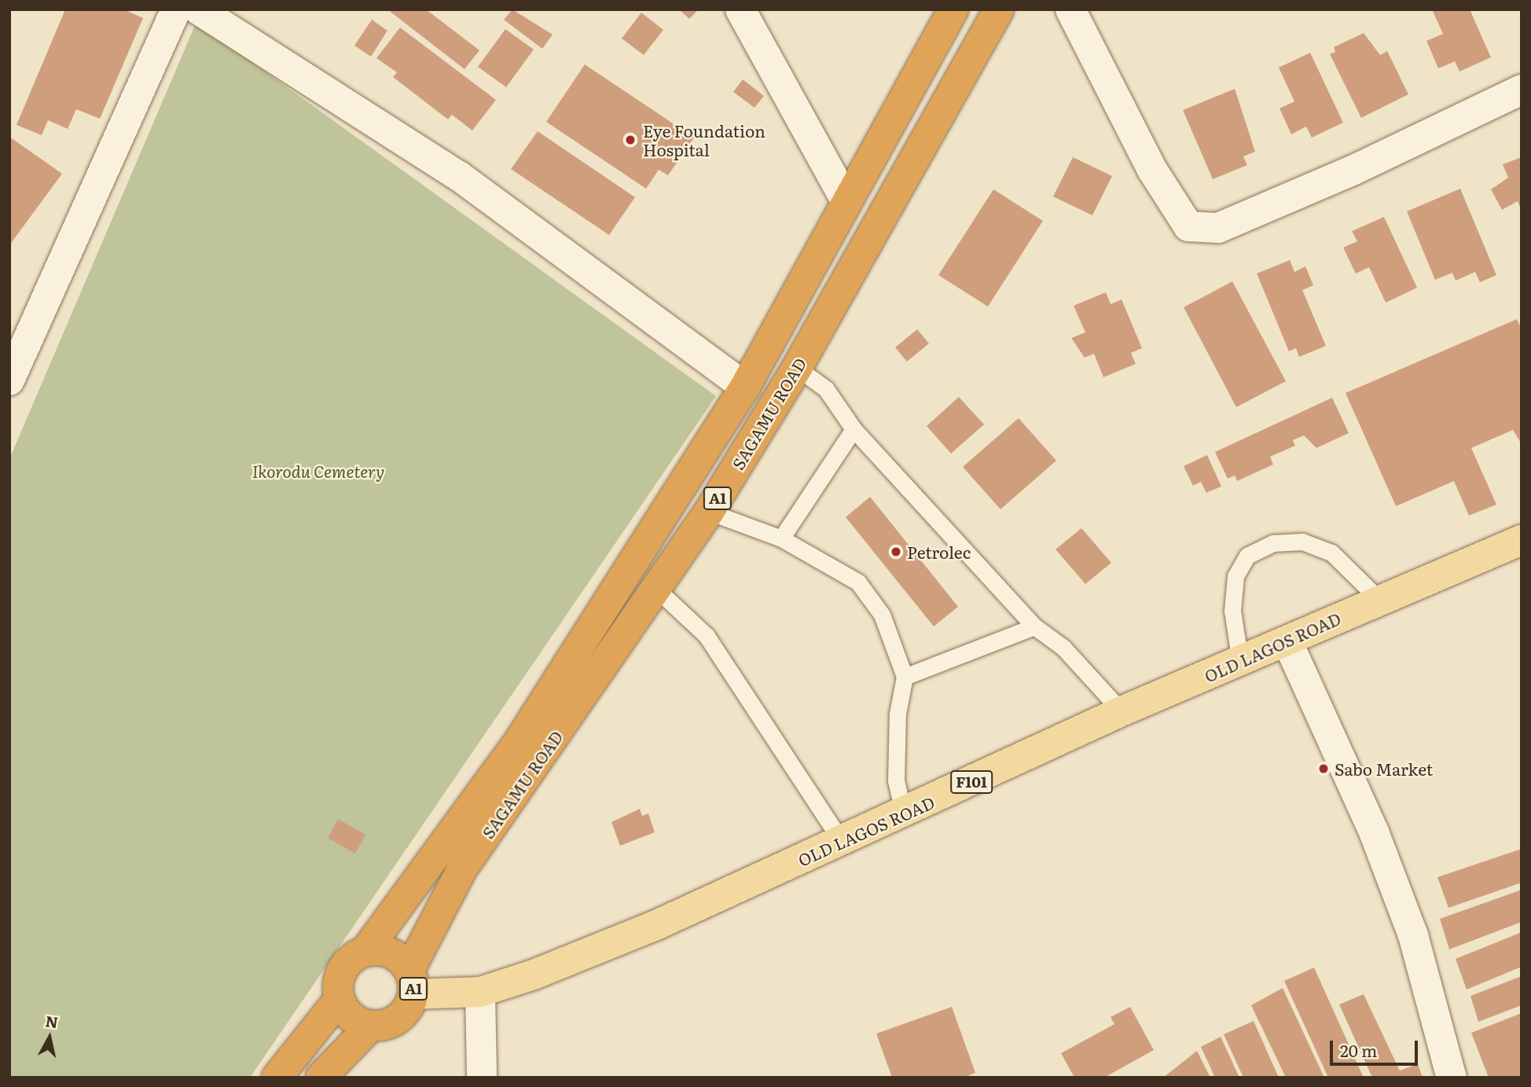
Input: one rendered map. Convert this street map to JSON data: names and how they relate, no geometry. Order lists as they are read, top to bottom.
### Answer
{
  "streets": {
    "highway": ["SAGAMU ROAD", "A1"],
    "main road": ["OLD LAGOS ROAD", "F101"]
  },
  "crossings": [
    ["SAGAMU ROAD", "A1"],
    ["SAGAMU ROAD", "OLD LAGOS ROAD"],
    ["A1", "OLD LAGOS ROAD"]
  ],
  "parks": ["Ikorodu Cemetery"],
  "places": ["Eye Foundation Hospital", "Petrolec", "Sabo Market"],
  "scale_bar": "20 m",
  "north": "top"
}
